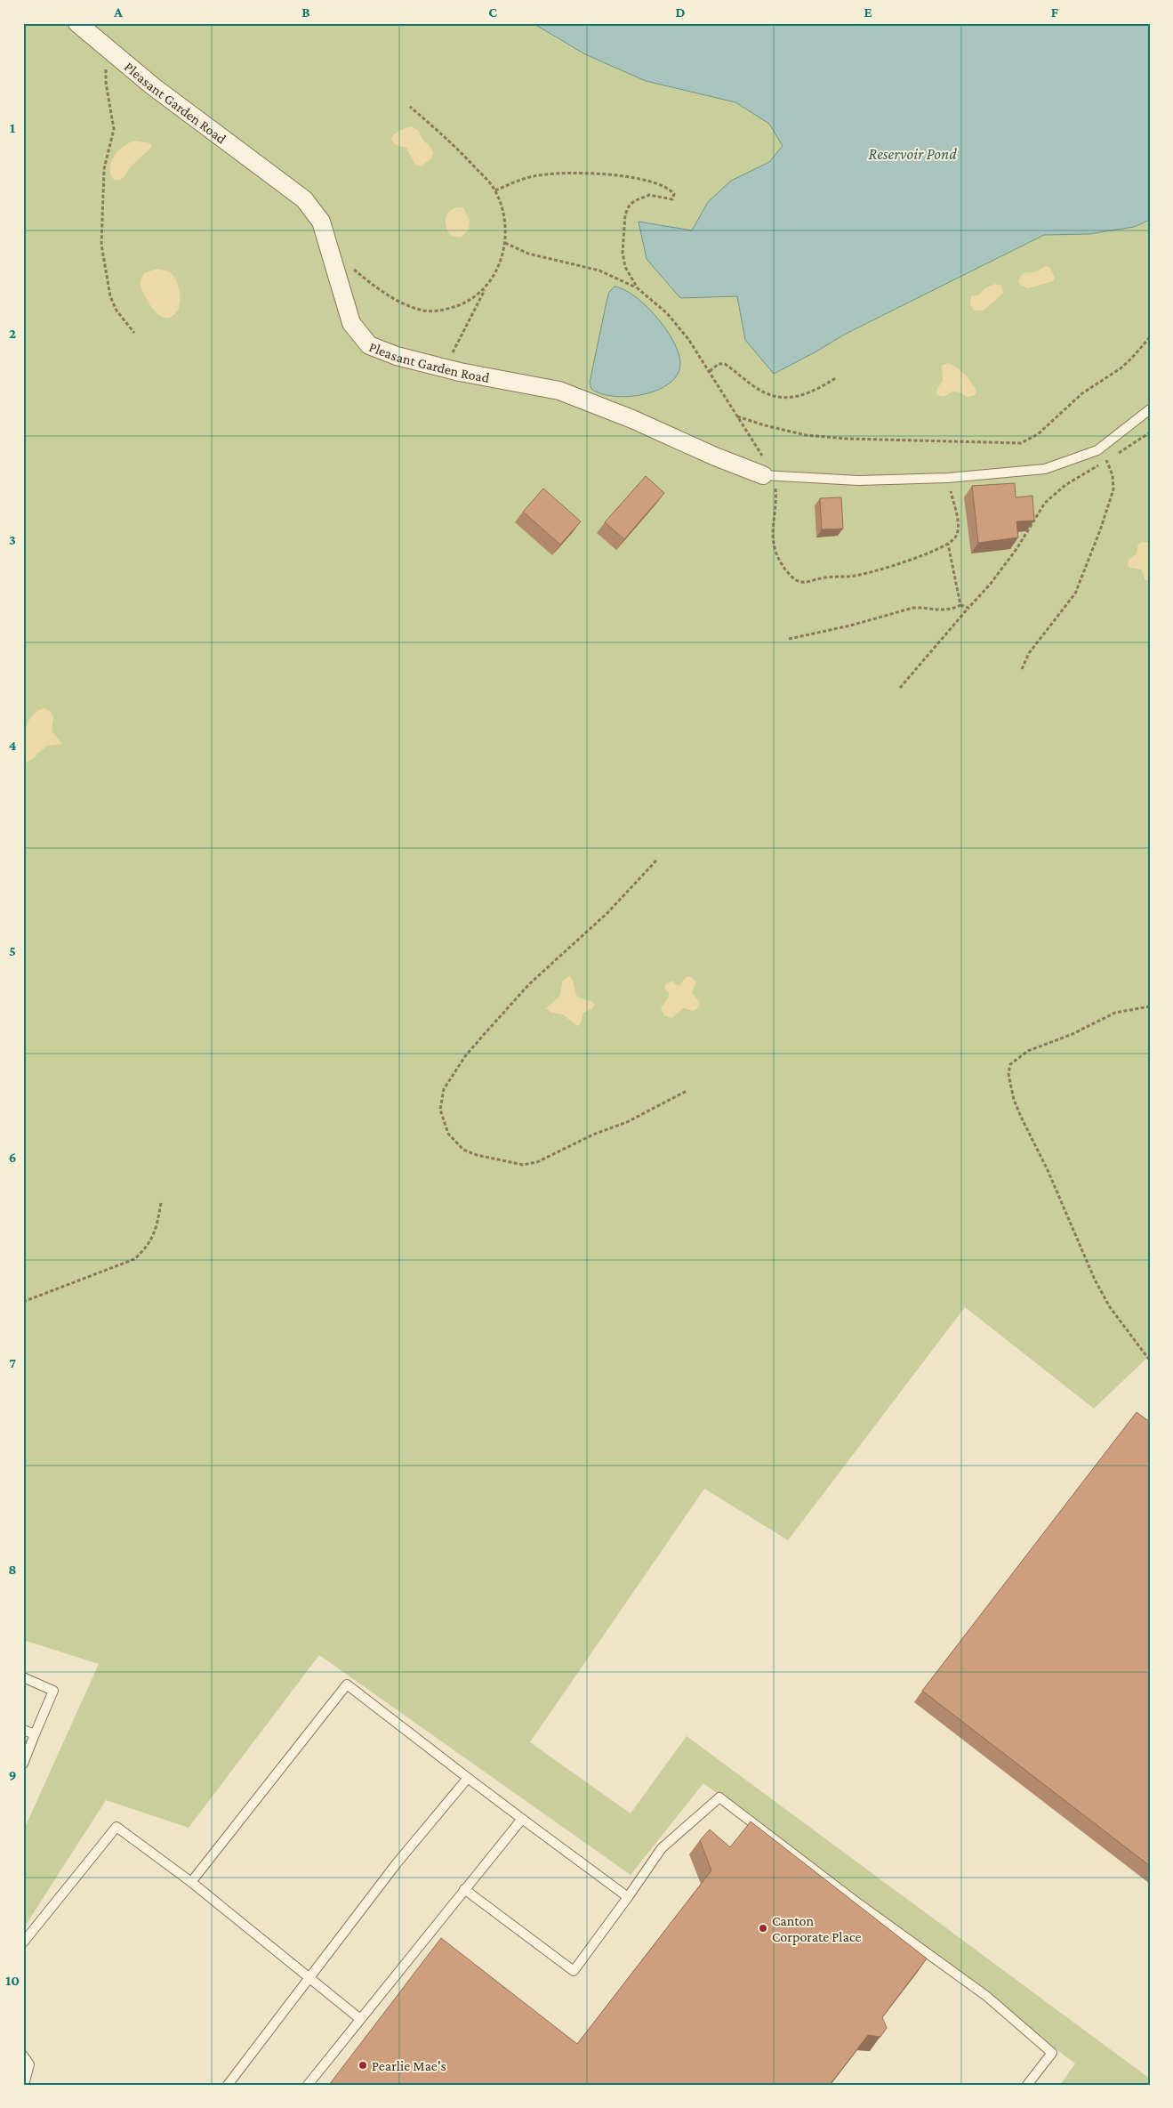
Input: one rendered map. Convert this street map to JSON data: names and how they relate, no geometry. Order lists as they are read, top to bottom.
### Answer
{
  "streets": {
    "street": ["Pleasant Garden Road"]
  },
  "water": ["Reservoir Pond"],
  "places": ["Canton Corporate Place", "Pearlie Mae's"],
  "grid": {
    "columns": [
      "A",
      "B",
      "C",
      "D",
      "E",
      "F"
    ],
    "rows": [
      "1",
      "2",
      "3",
      "4",
      "5",
      "6",
      "7",
      "8",
      "9",
      "10"
    ]
  }
}
